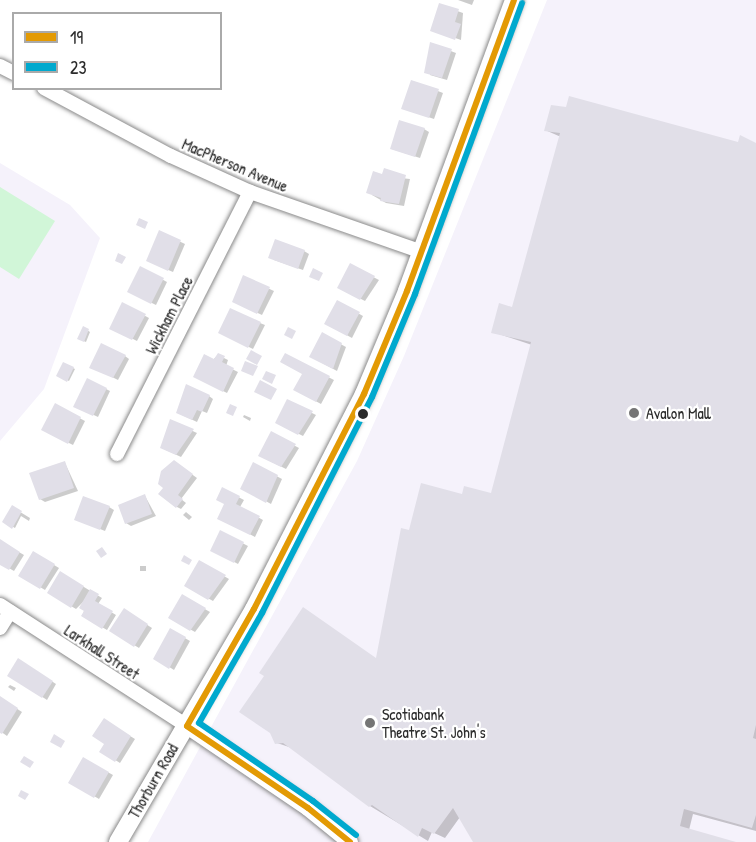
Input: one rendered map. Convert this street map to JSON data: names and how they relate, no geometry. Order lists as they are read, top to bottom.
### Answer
{
  "streets": {
    "main road": ["Thorburn Road"],
    "street": ["MacPherson Avenue", "Wickham Place", "Larkhall Street"]
  },
  "crossings": [
    ["MacPherson Avenue", "Wickham Place"],
    ["MacPherson Avenue", "Thorburn Road"],
    ["Larkhall Street", "Thorburn Road"]
  ],
  "places": ["Avalon Mall", "Scotiabank Theatre St. John's"],
  "lines": ["transit line 19", "transit line 23"],
  "legend": ["19", "23"]
}
